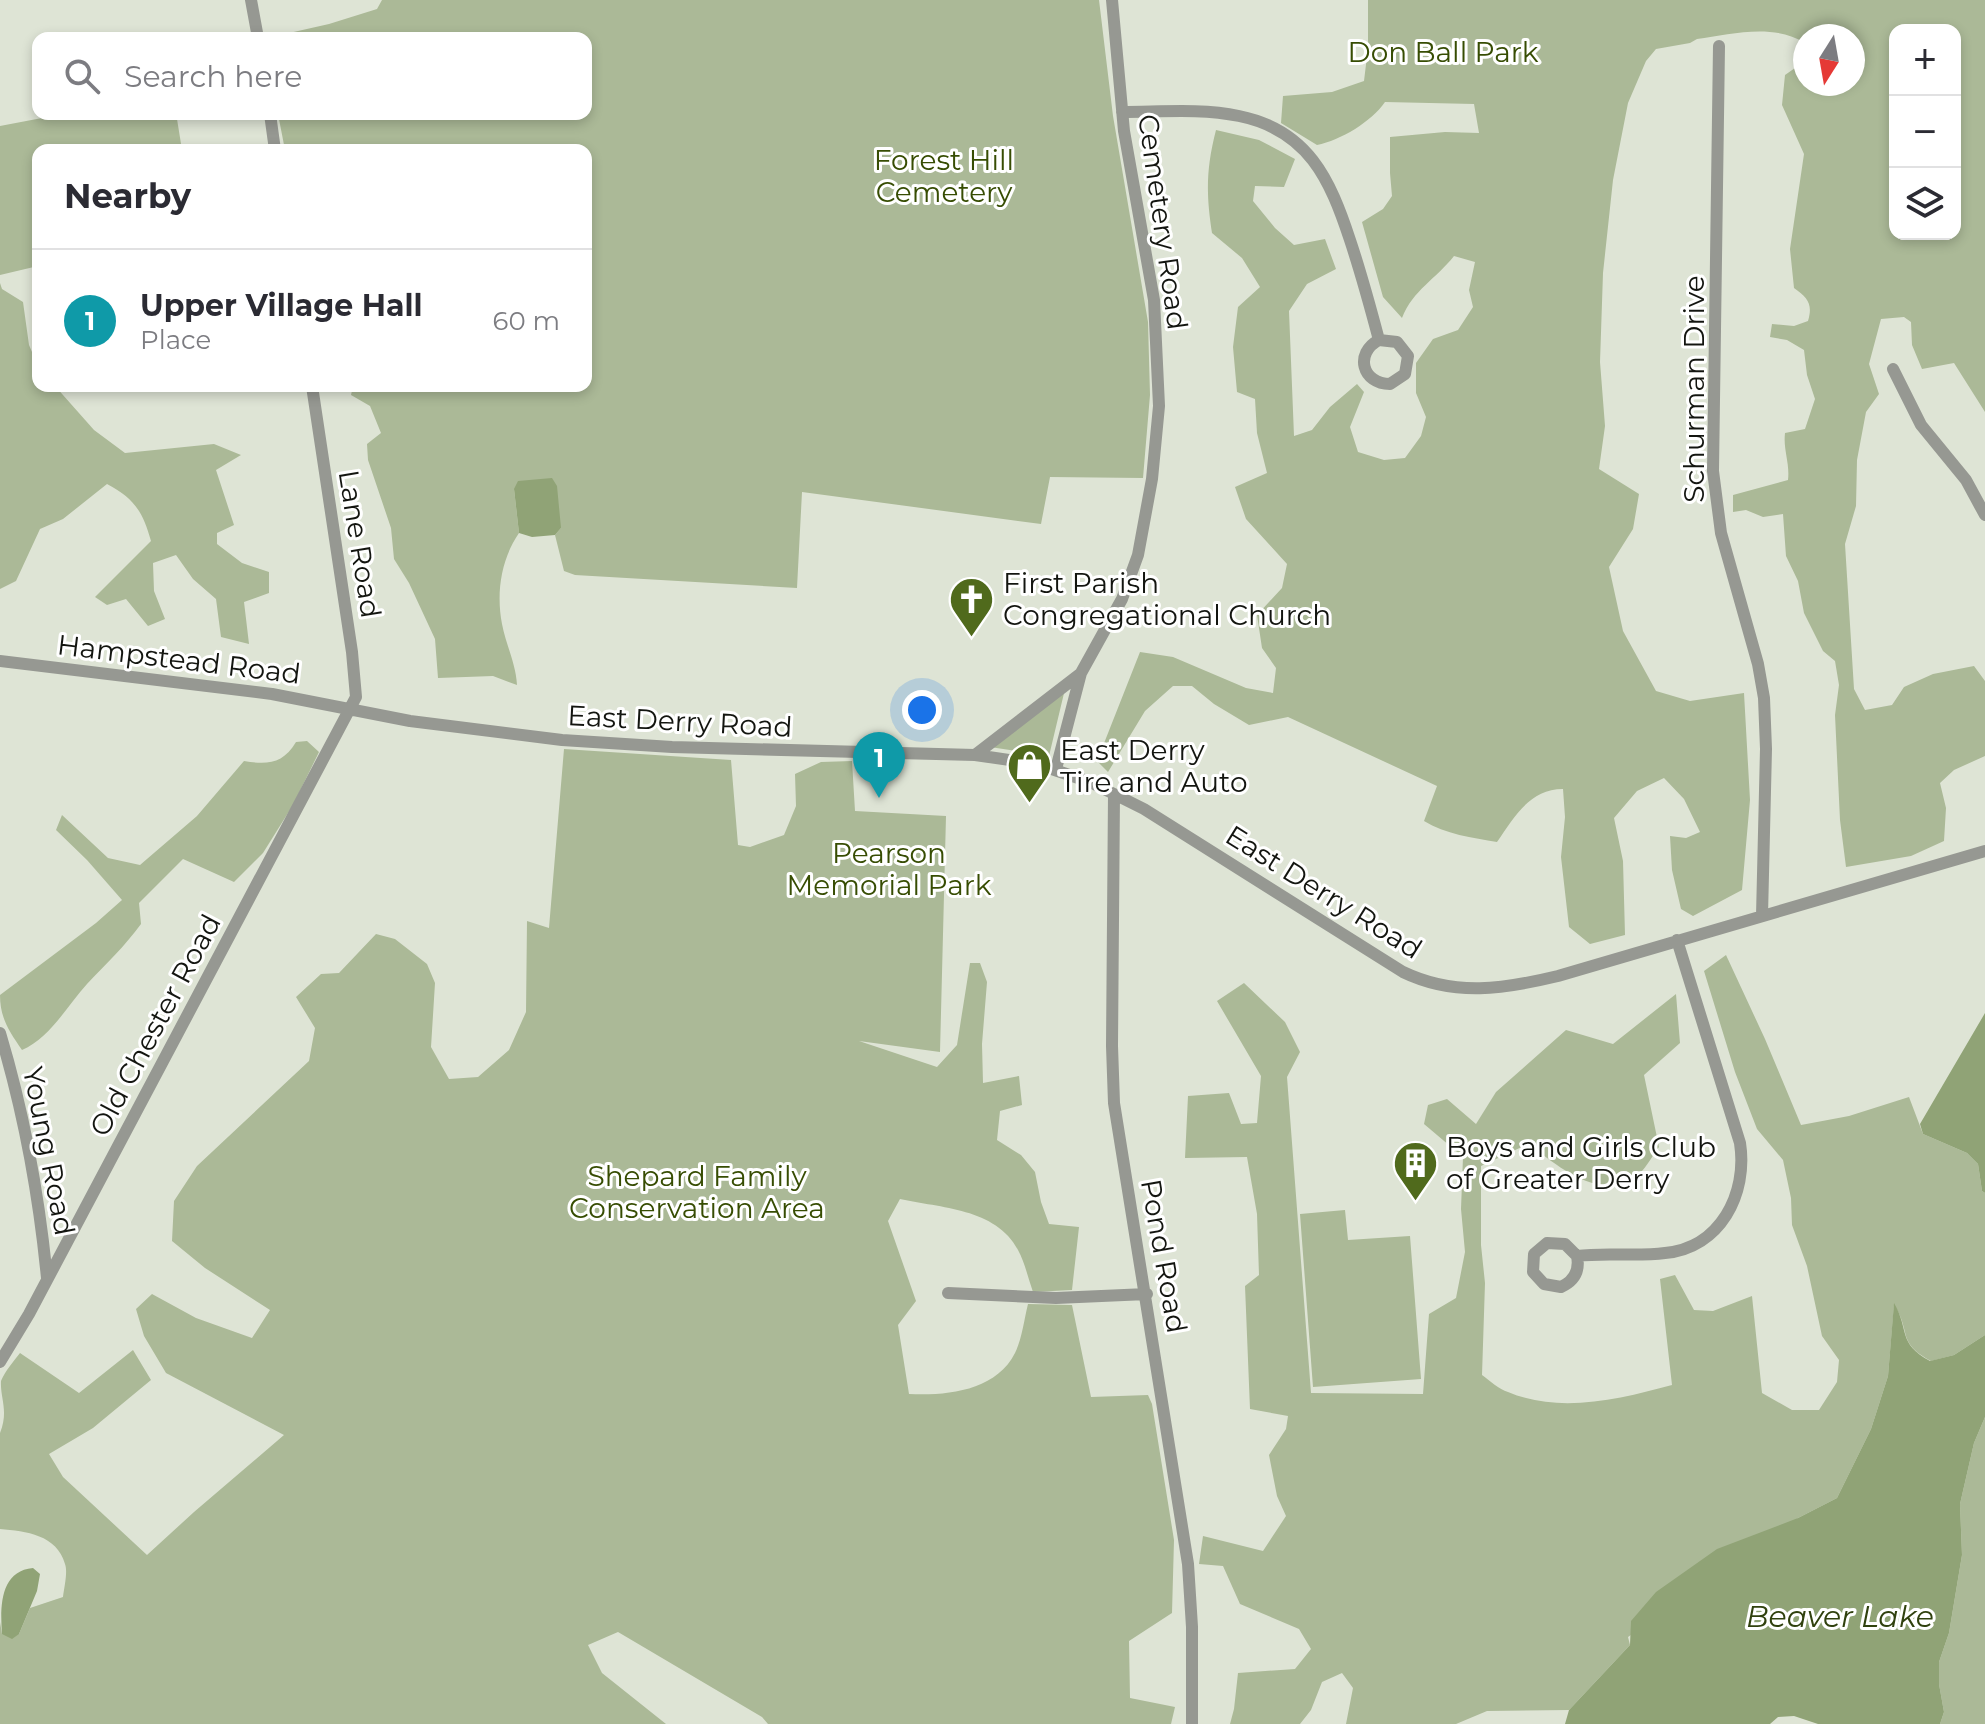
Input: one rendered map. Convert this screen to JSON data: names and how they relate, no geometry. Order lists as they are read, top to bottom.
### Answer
{
  "streets": {
    "street": [
      "Cemetery Road",
      "Schurman Drive",
      "Lane Road",
      "Hampstead Road",
      "East Derry Road",
      "Old Chester Road",
      "Young Road",
      "Pond Road"
    ]
  },
  "crossings": [
    ["Cemetery Road", "East Derry Road"],
    ["Schurman Drive", "East Derry Road"],
    ["Lane Road", "Hampstead Road"],
    ["Lane Road", "East Derry Road"],
    ["Lane Road", "Old Chester Road"],
    ["Hampstead Road", "East Derry Road"],
    ["Hampstead Road", "Old Chester Road"],
    ["East Derry Road", "Old Chester Road"],
    ["East Derry Road", "Pond Road"],
    ["Old Chester Road", "Young Road"]
  ],
  "water": ["Beaver Lake"],
  "parks": [
    "Don Ball Park",
    "Forest Hill Cemetery",
    "Pearson Memorial Park",
    "Shepard Family Conservation Area"
  ],
  "places": {
    "church": ["First Parish Congregational Church"],
    "shop": ["East Derry Tire and Auto"],
    "building": ["Boys and Girls Club of Greater Derry"]
  },
  "north": "bottom",
  "page": {
    "map_buttons": ["+", "−"],
    "search": "Search here",
    "heading": "Nearby",
    "list": [
      {
        "mark": "1",
        "name": "Upper Village Hall",
        "note": "Place",
        "value": "60 m"
      }
    ],
    "pins": "1"
  }
}
